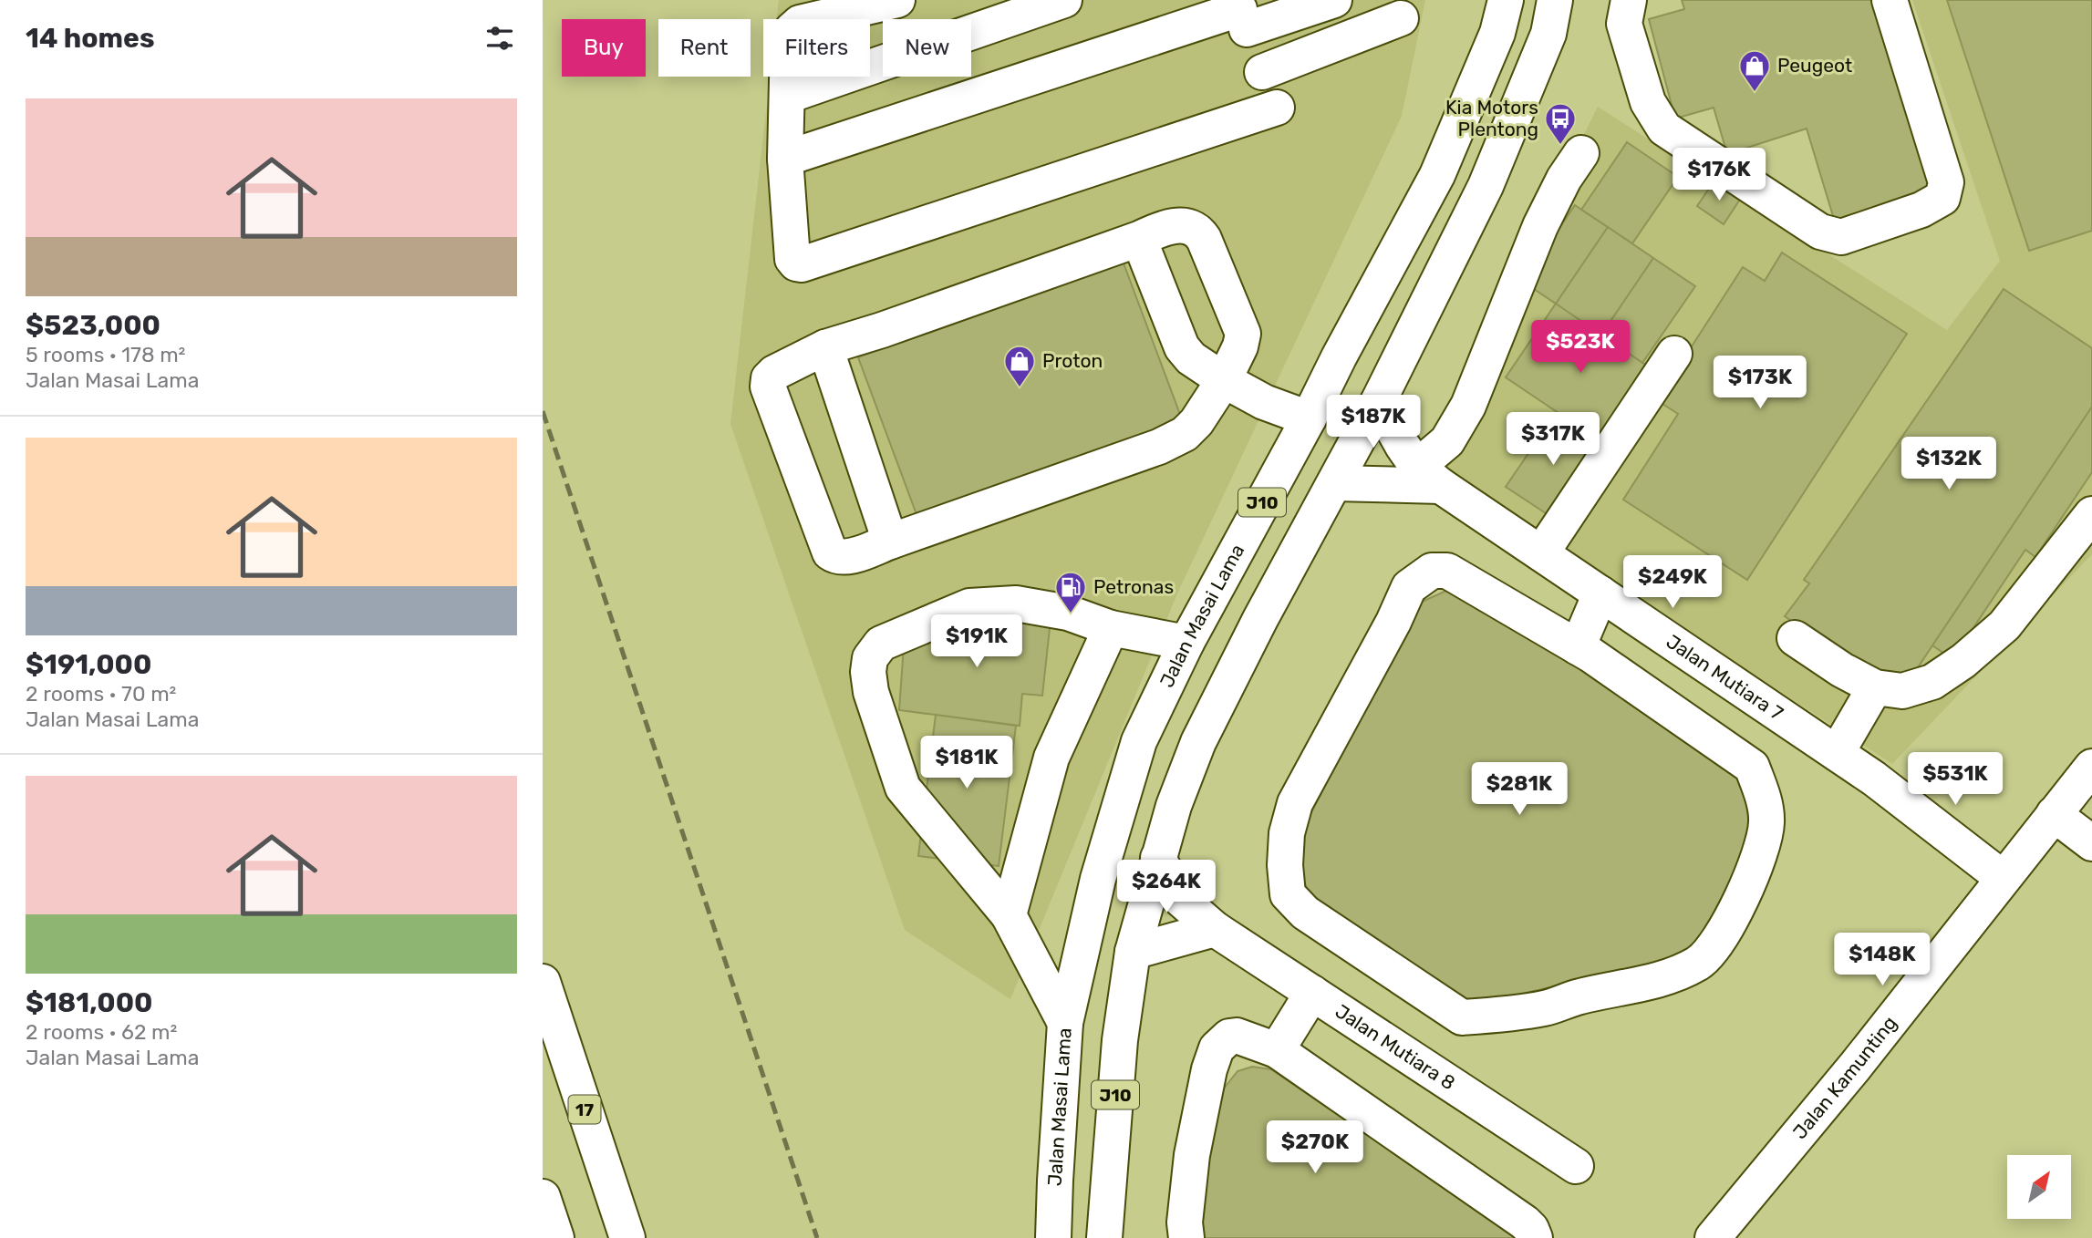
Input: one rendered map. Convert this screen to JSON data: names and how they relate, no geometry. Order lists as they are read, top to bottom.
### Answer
{
  "streets": {
    "main road": [
      "J10",
      "Jalan Masai Lama",
      "Jalan Mutiara 7",
      "Jalan Mutiara 8",
      "Jalan Kamunting",
      "17"
    ]
  },
  "crossings": [
    ["J10", "Jalan Mutiara 7"],
    ["J10", "Jalan Mutiara 8"],
    ["Jalan Mutiara 7", "Jalan Kamunting"]
  ],
  "places": {
    "shop": ["Peugeot", "Proton"],
    "bus stop": ["Kia Motors Plentong"],
    "fuel station": ["Petronas"]
  },
  "north": "top right",
  "page": {
    "heading": "14 homes",
    "chip": [
      "Buy",
      "Rent",
      "Filters",
      "New"
    ],
    "list": [
      {
        "name": "$523,000",
        "note": "5 rooms · 178 m² · Jalan Masai Lama"
      },
      {
        "name": "$191,000",
        "note": "2 rooms · 70 m² · Jalan Masai Lama"
      },
      {
        "name": "$181,000",
        "note": "2 rooms · 62 m² · Jalan Masai Lama"
      }
    ],
    "price": [
      "$176K",
      "$523K",
      "$173K",
      "$187K",
      "$317K",
      "$132K",
      "$249K",
      "$191K",
      "$181K",
      "$531K",
      "$281K",
      "$264K",
      "$148K",
      "$270K"
    ]
  }
}
